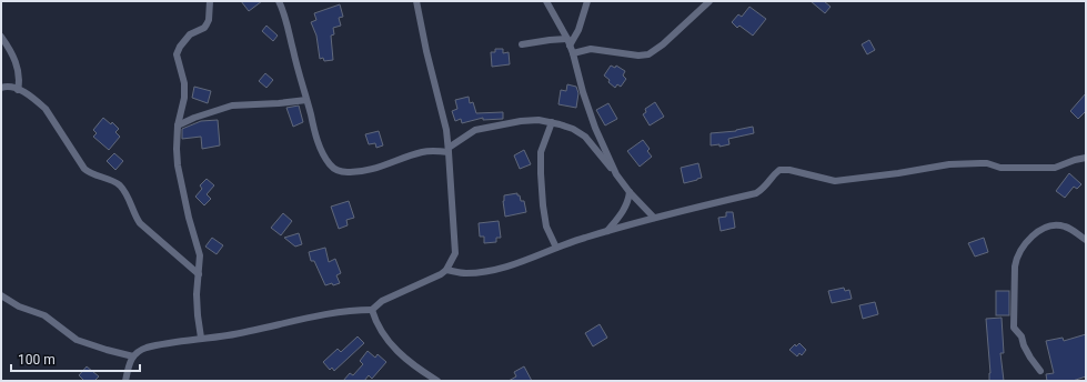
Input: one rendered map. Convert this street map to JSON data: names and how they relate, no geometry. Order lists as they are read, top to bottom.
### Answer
{
  "scale_bar": "100 m"
}
